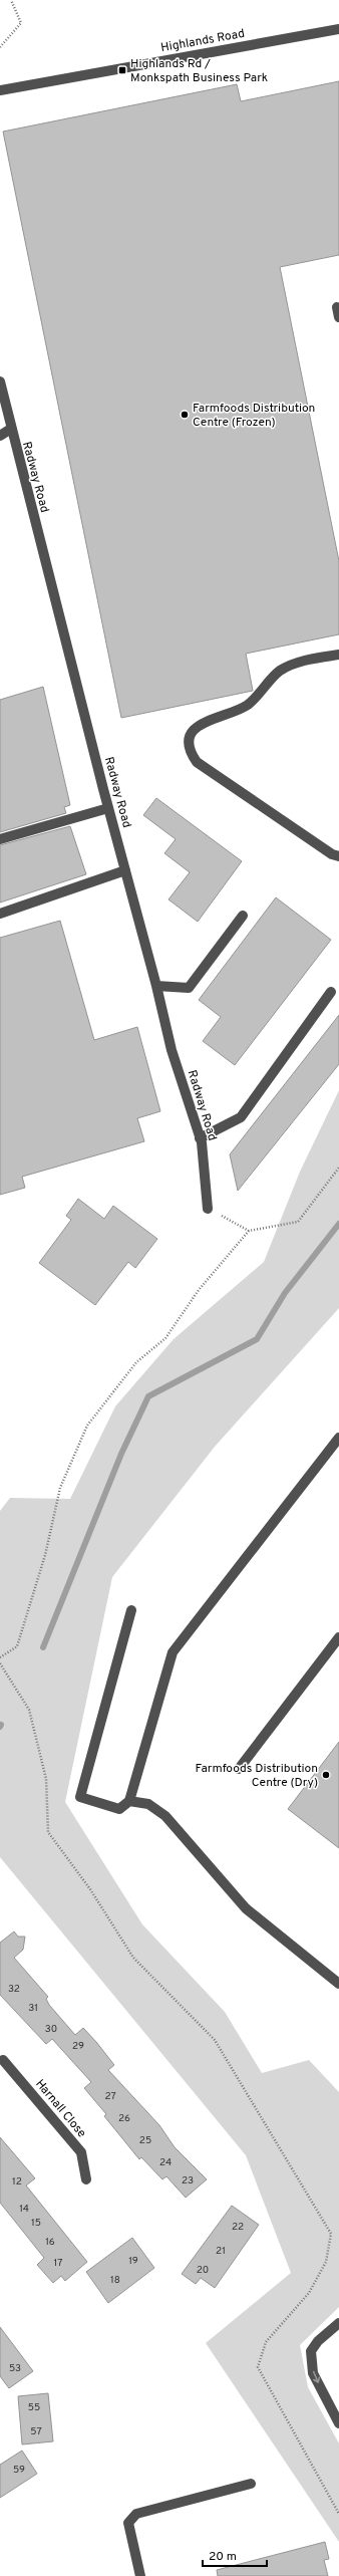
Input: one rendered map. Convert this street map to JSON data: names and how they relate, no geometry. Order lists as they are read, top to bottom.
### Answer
{
  "streets": {
    "street": ["Highlands Road", "Radway Road", "Harnall Close"]
  },
  "places": {
    "transit": ["Highlands Rd / Monkspath Business Park"],
    "other": ["Farmfoods Distribution Centre (Frozen)", "Farmfoods Distribution Centre (Dry)"]
  },
  "house_numbers": [
    "32",
    "31",
    "30",
    "29",
    "27",
    "26",
    "25",
    "24",
    "23",
    "12",
    "14",
    "15",
    "22",
    "16",
    "21",
    "19",
    "17",
    "20",
    "18",
    "53",
    "55",
    "57",
    "59"
  ],
  "scale_bar": "20 m"
}
